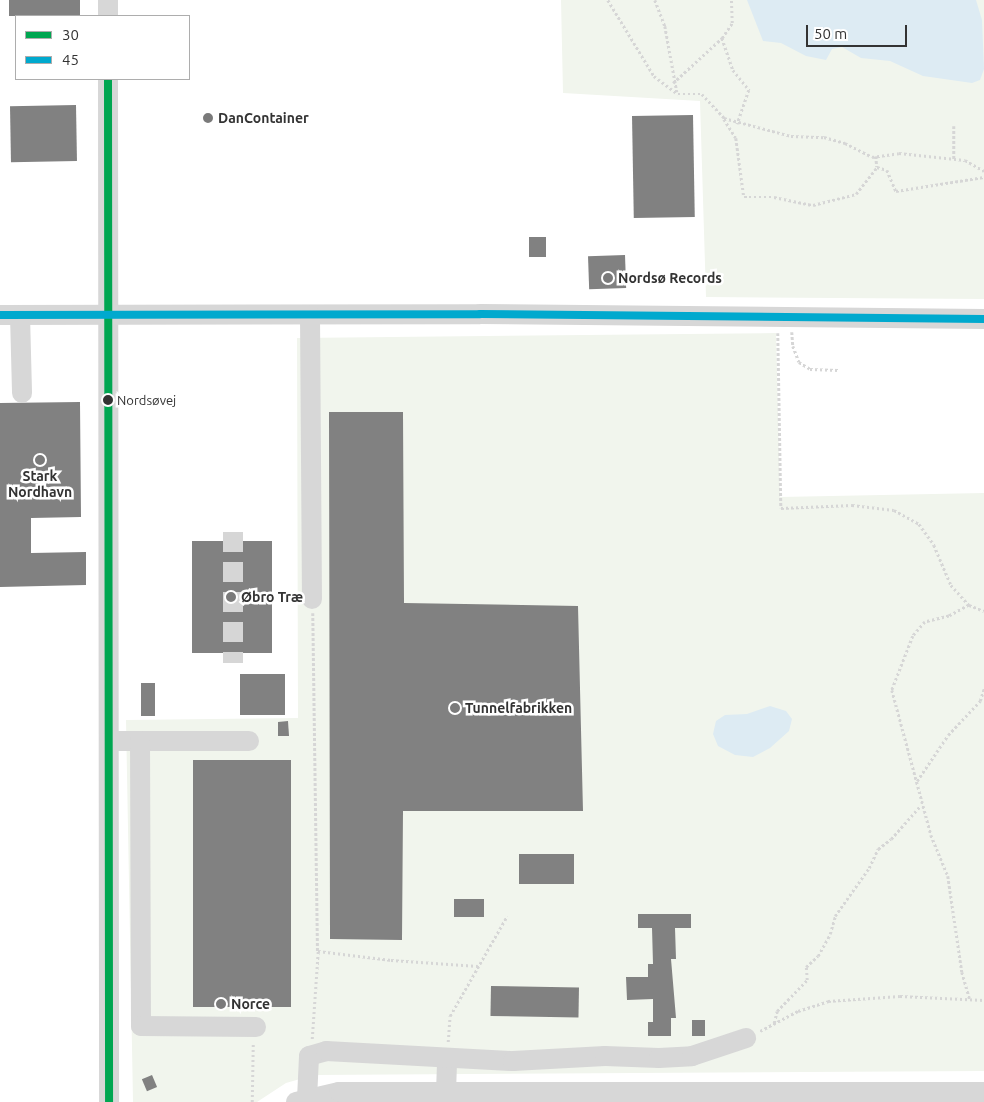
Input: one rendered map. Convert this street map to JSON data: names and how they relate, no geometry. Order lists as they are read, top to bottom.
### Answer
{
  "places": [
    "DanContainer",
    "Nordsø Records",
    "Nordsøvej",
    "Stark Nordhavn",
    "Øbro Træ",
    "Tunnelfabrikken",
    "Norce"
  ],
  "lines": ["transit line 30", "transit line 45"],
  "legend": ["30", "45"],
  "scale_bar": "50 m"
}
